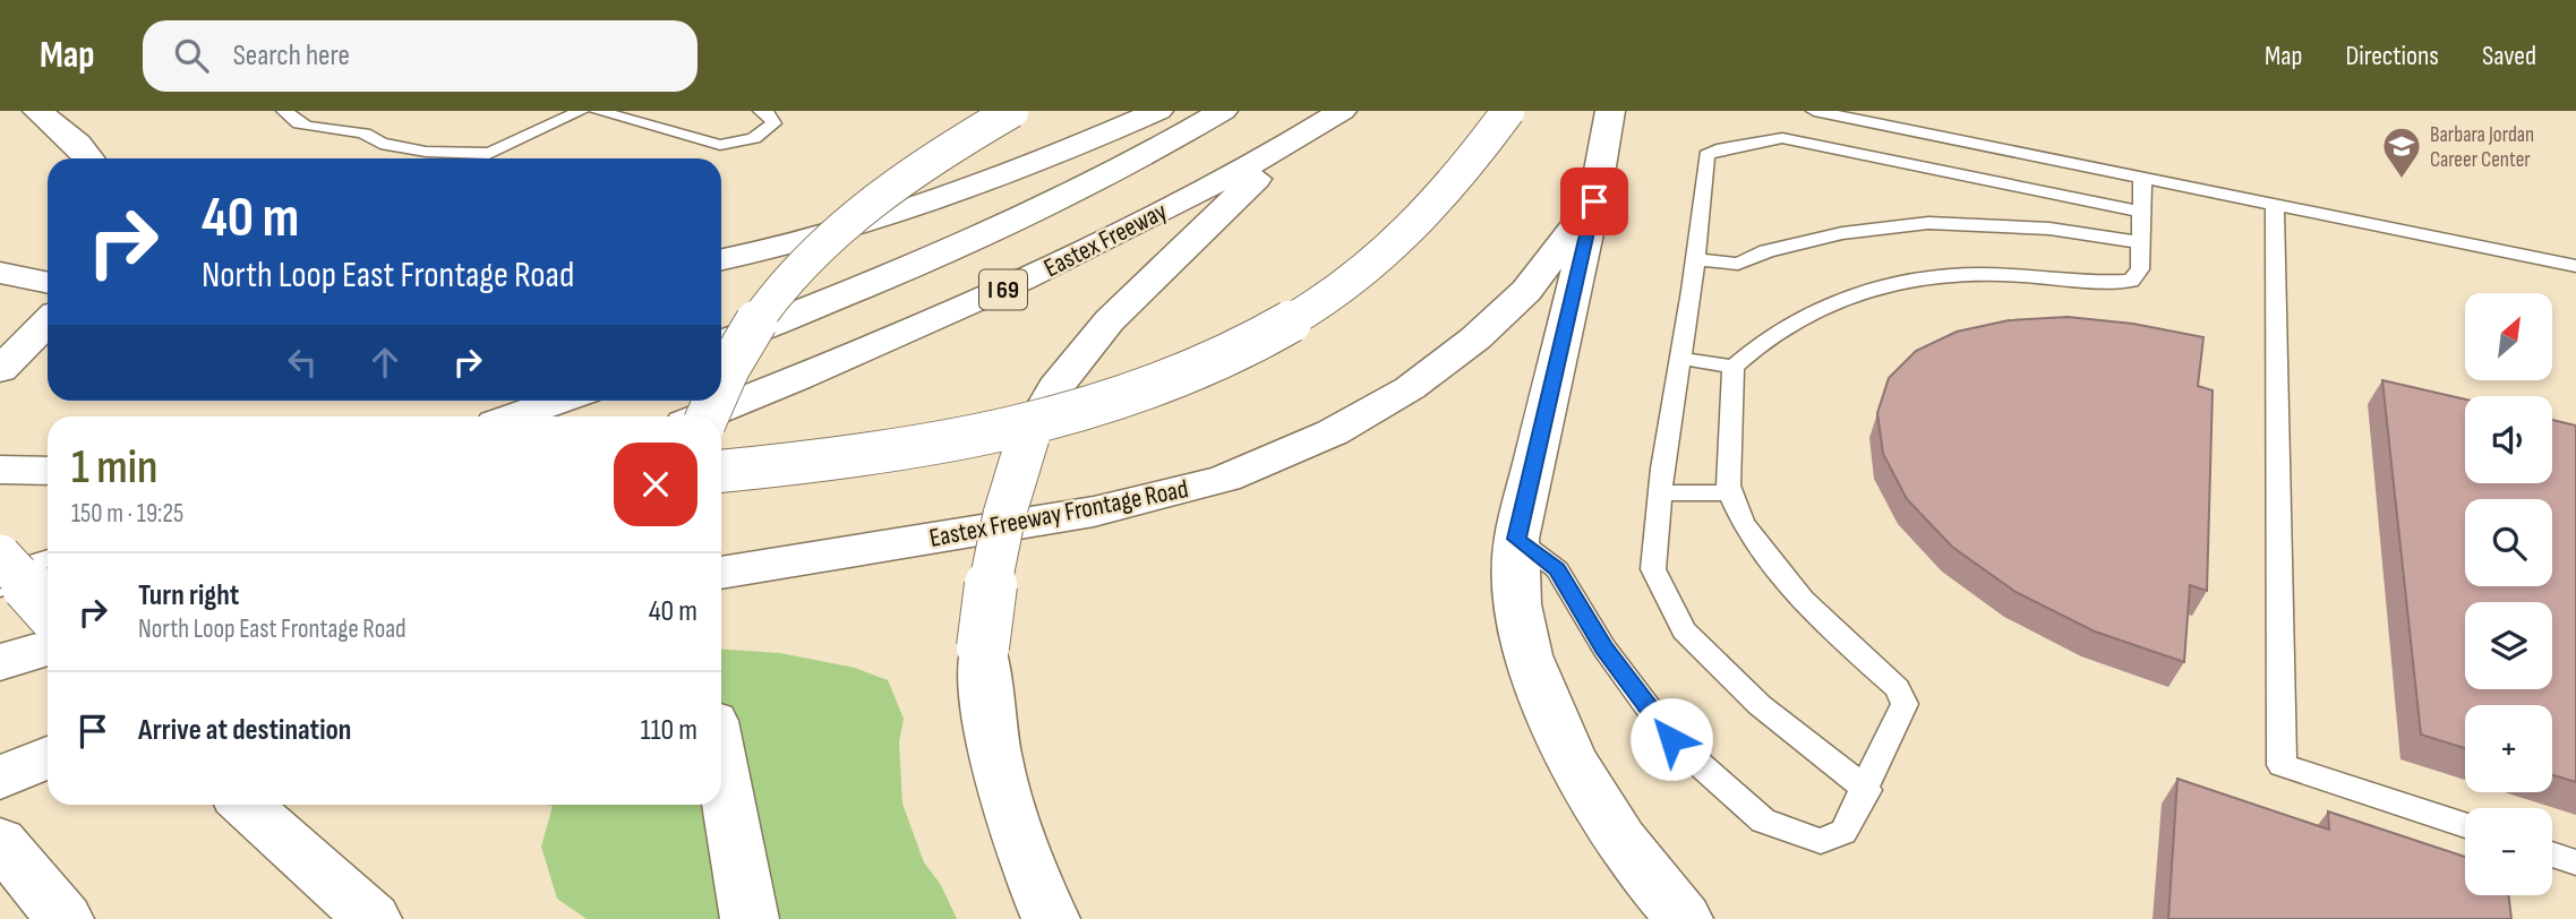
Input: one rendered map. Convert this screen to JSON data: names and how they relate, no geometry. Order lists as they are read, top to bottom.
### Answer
{
  "streets": {
    "main road": ["Eastex Freeway", "I 69", "Eastex Freeway Frontage Road"]
  },
  "places": {
    "school or university": ["Barbara Jordan Career Center"]
  },
  "north": "top right",
  "page": {
    "header": "Map",
    "search": "Search here",
    "nav": ["Map", "Directions", "Saved"],
    "turn": ["40 m", "North Loop East Frontage Road"],
    "map_buttons": ["+", "−"],
    "heading": ["1 min", "150 m · 19:25"],
    "list": [
      {
        "name": "Turn right",
        "note": "North Loop East Frontage Road",
        "value": "40 m"
      },
      {
        "name": "Arrive at destination",
        "value": "110 m"
      }
    ]
  }
}
